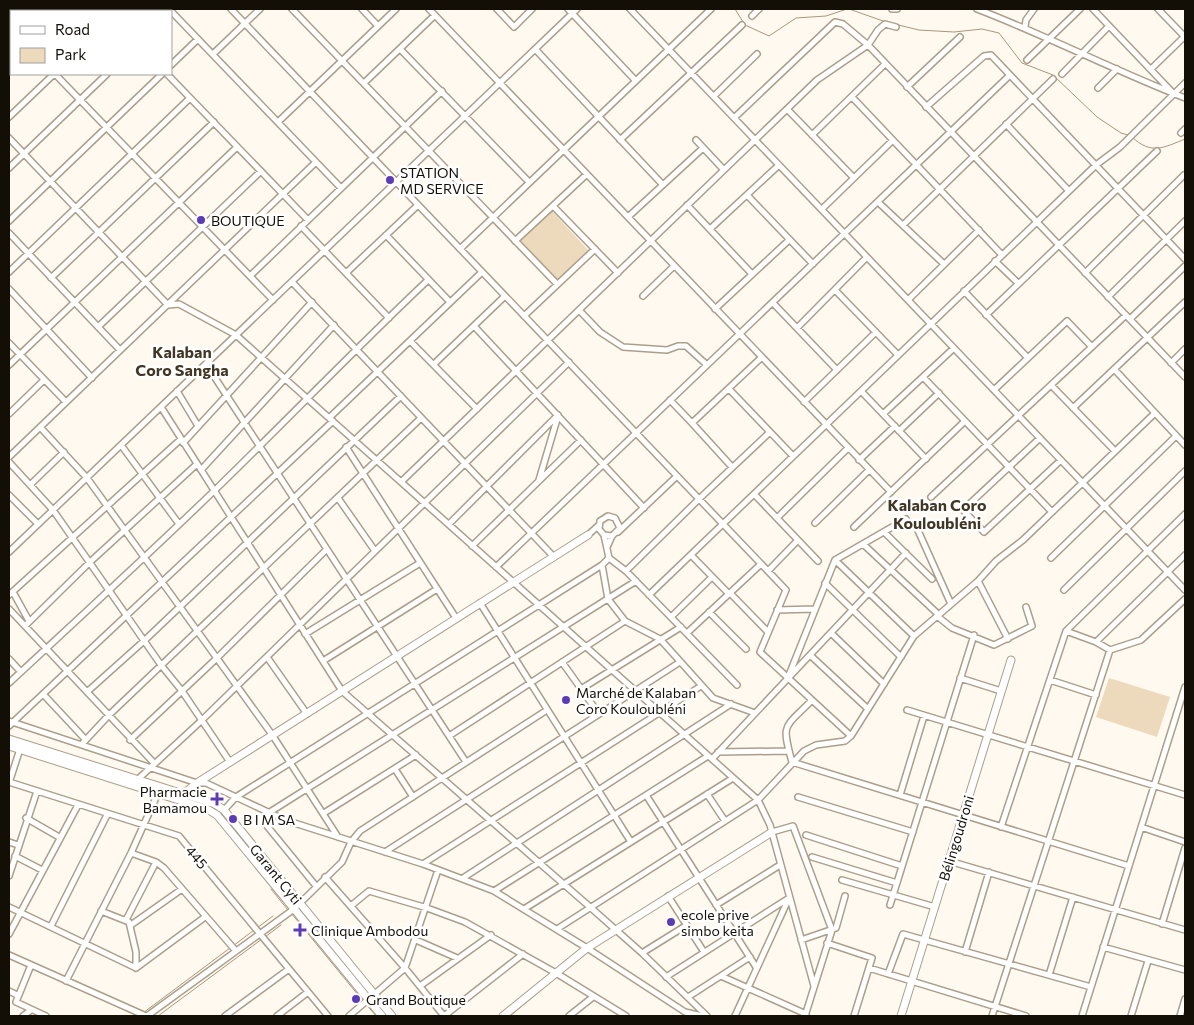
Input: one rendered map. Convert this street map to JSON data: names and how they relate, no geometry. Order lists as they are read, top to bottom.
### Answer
{
  "streets": {
    "street": ["Bélingoudroni", "445", "Garant Cyti"]
  },
  "districts": ["Kalaban Coro Sangha", "Kalaban Coro Kouloubléni"],
  "places": {
    "other": [
      "STATION MD SERVICE",
      "BOUTIQUE",
      "Marché de Kalaban Coro Kouloubléni",
      "B I M SA",
      "ecole prive simbo keita",
      "Grand Boutique"
    ],
    "health": ["Pharmacie Bamamou", "Clinique Ambodou"]
  },
  "legend": ["Road", "Park"]
}
